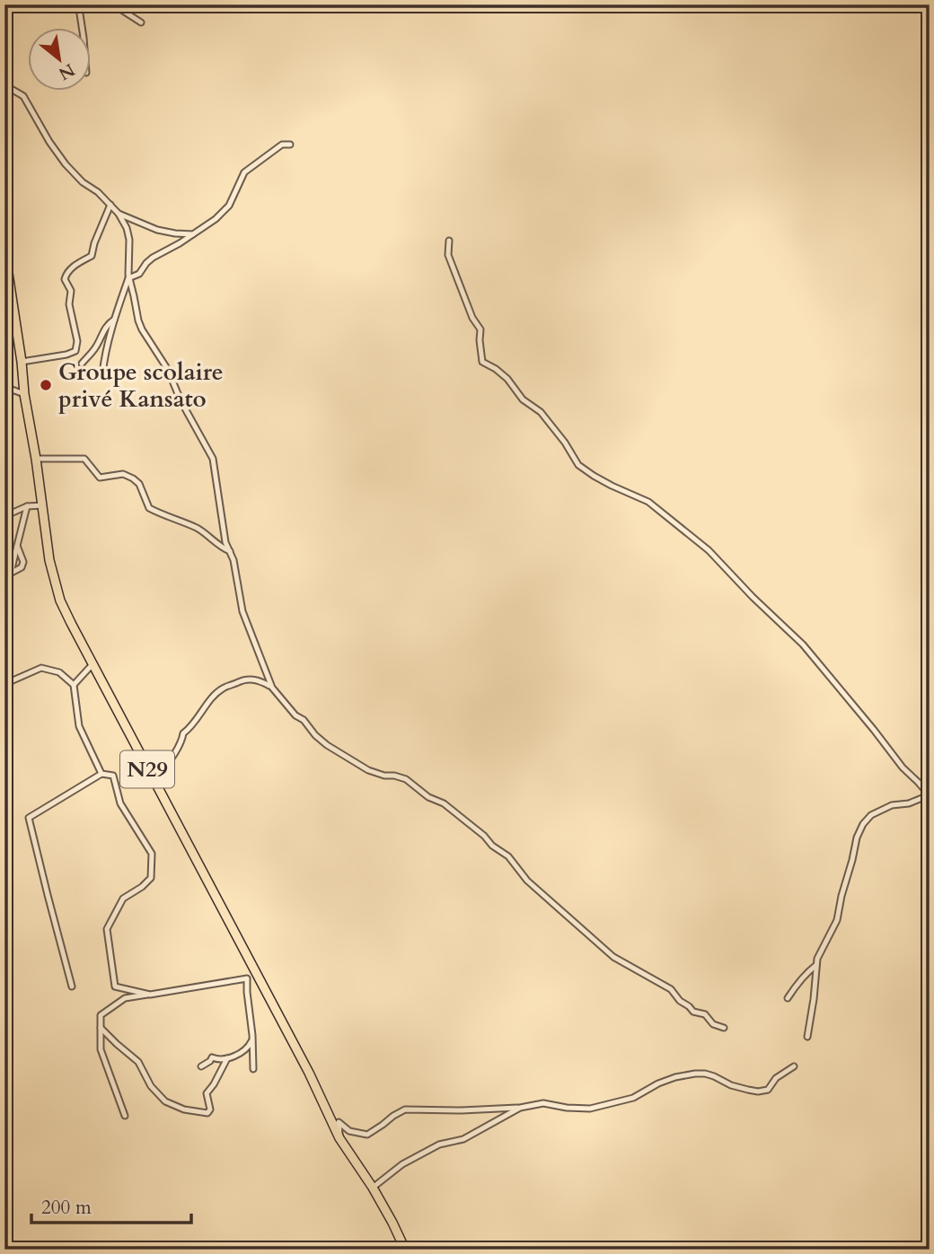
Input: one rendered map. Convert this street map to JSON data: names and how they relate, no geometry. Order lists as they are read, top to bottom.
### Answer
{
  "streets": {
    "main road": ["N29"]
  },
  "places": ["Groupe scolaire privé Kansato"],
  "scale_bar": "200 m",
  "north": "bottom right"
}
